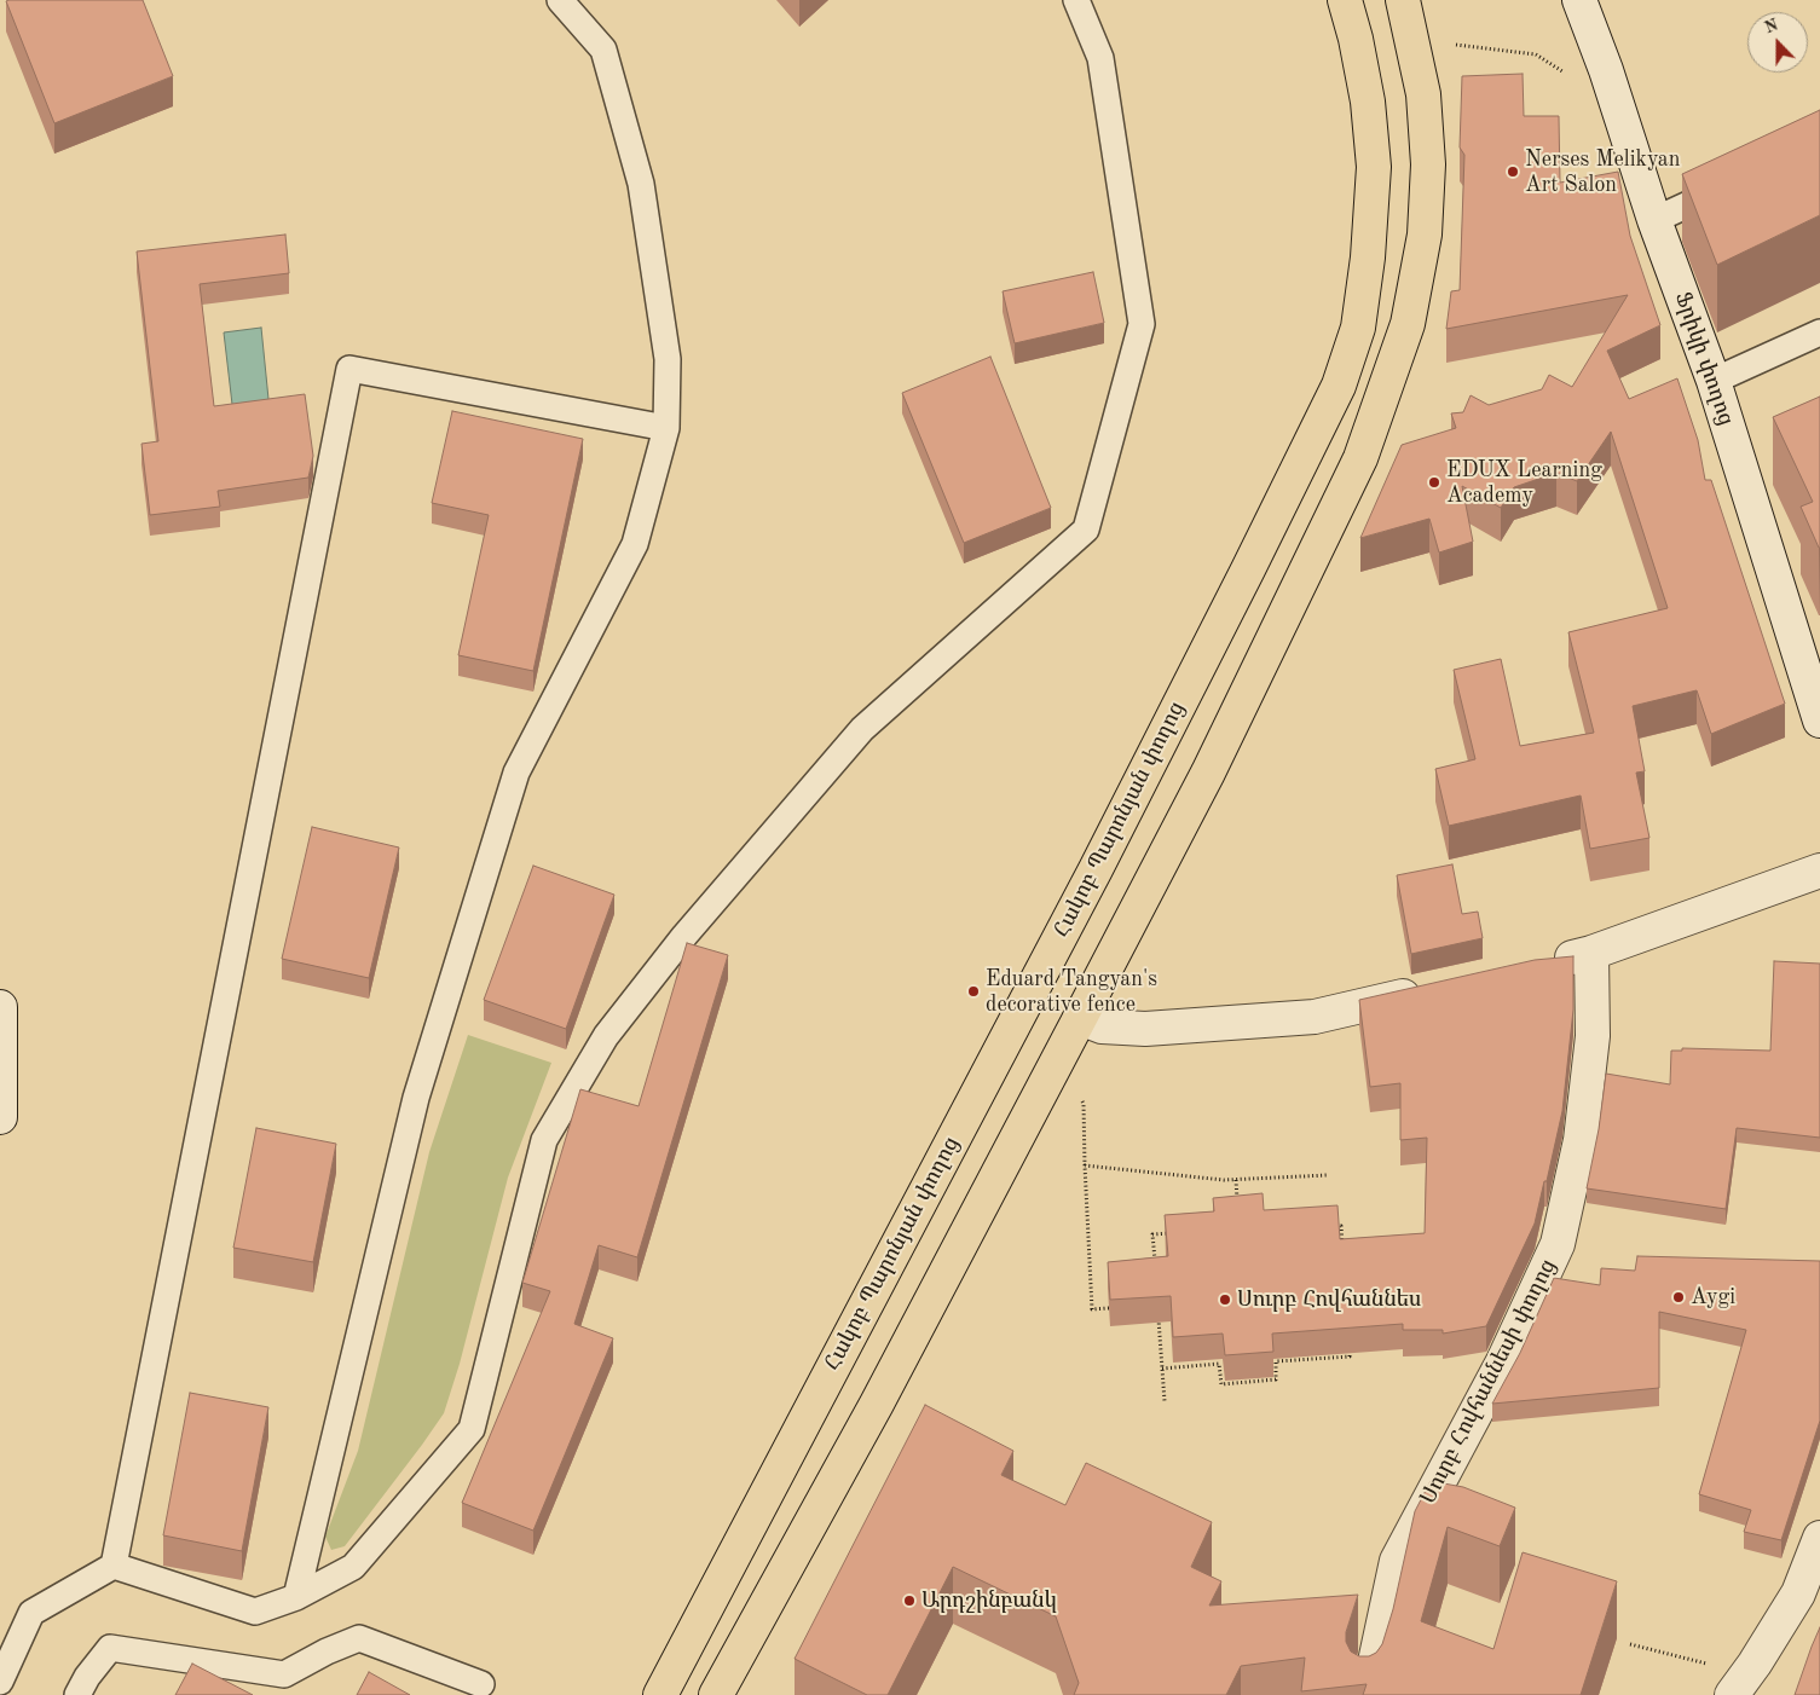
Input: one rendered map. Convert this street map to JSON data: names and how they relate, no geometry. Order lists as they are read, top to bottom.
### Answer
{
  "streets": {
    "main road": ["Հակոբ Պարոնյան փողոց"],
    "street": ["Ֆրիկի փողոց", "Սուրբ Հովհաննեսի փողոց"]
  },
  "places": [
    "Nerses Melikyan Art Salon",
    "EDUX Learning Academy",
    "Eduard Tangyan's decorative fence",
    "Aygi",
    "Սուրբ Հովհաննես",
    "Արդշինբանկ"
  ],
  "north": "top"
}
